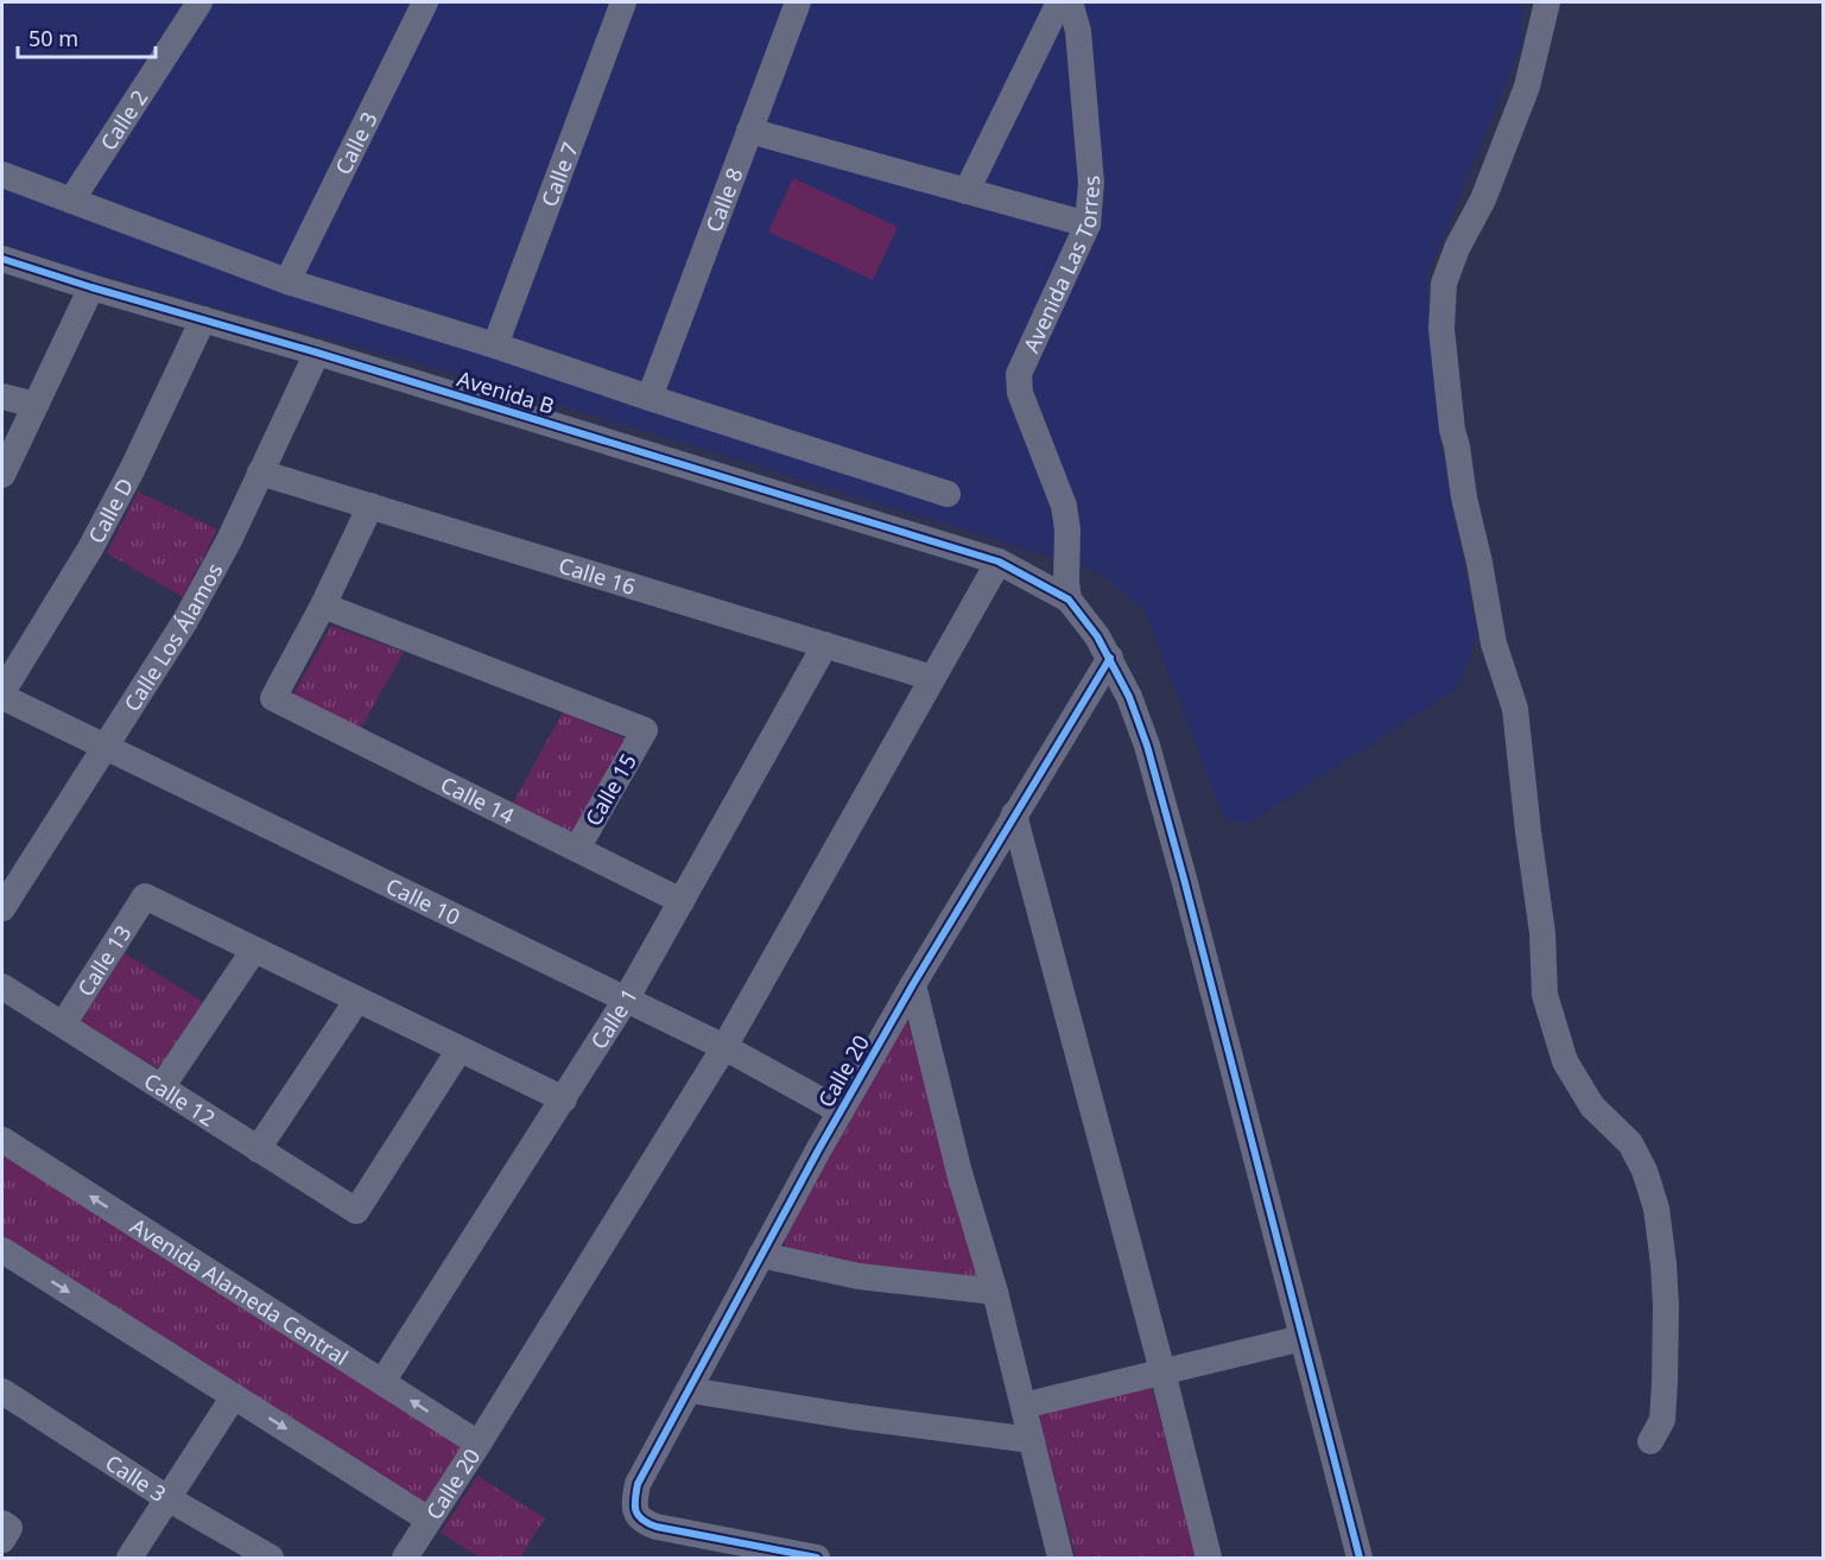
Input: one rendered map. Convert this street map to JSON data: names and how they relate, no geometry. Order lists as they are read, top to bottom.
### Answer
{
  "streets": {
    "street": [
      "Calle 2",
      "Calle 3",
      "Calle 7",
      "Calle 8",
      "Avenida Las Torres",
      "Avenida B",
      "Calle D",
      "Calle 16",
      "Calle Los Álamos",
      "Calle 15",
      "Calle 14",
      "Calle 10",
      "Calle 13",
      "Calle 1",
      "Calle 20",
      "Calle 12",
      "Avenida Alameda Central"
    ]
  },
  "crossings": [
    ["Calle 2", "Avenida B"],
    ["Calle 3", "Avenida B"],
    ["Calle 7", "Avenida B"],
    ["Calle 8", "Avenida B"],
    ["Avenida Las Torres", "Avenida B"],
    ["Avenida B", "Calle D"],
    ["Avenida B", "Calle Los Álamos"],
    ["Avenida B", "Calle 20"],
    ["Calle 16", "Calle Los Álamos"],
    ["Calle 16", "Calle 1"],
    ["Calle 16", "Calle 20"],
    ["Calle Los Álamos", "Calle 10"],
    ["Calle 15", "Calle 14"],
    ["Calle 14", "Calle 1"],
    ["Calle 10", "Calle 1"],
    ["Calle 10", "Calle 20"],
    ["Calle 13", "Calle 12"],
    ["Calle 1", "Avenida Alameda Central"],
    ["Calle 20", "Avenida Alameda Central"]
  ],
  "scale_bar": "50 m"
}
